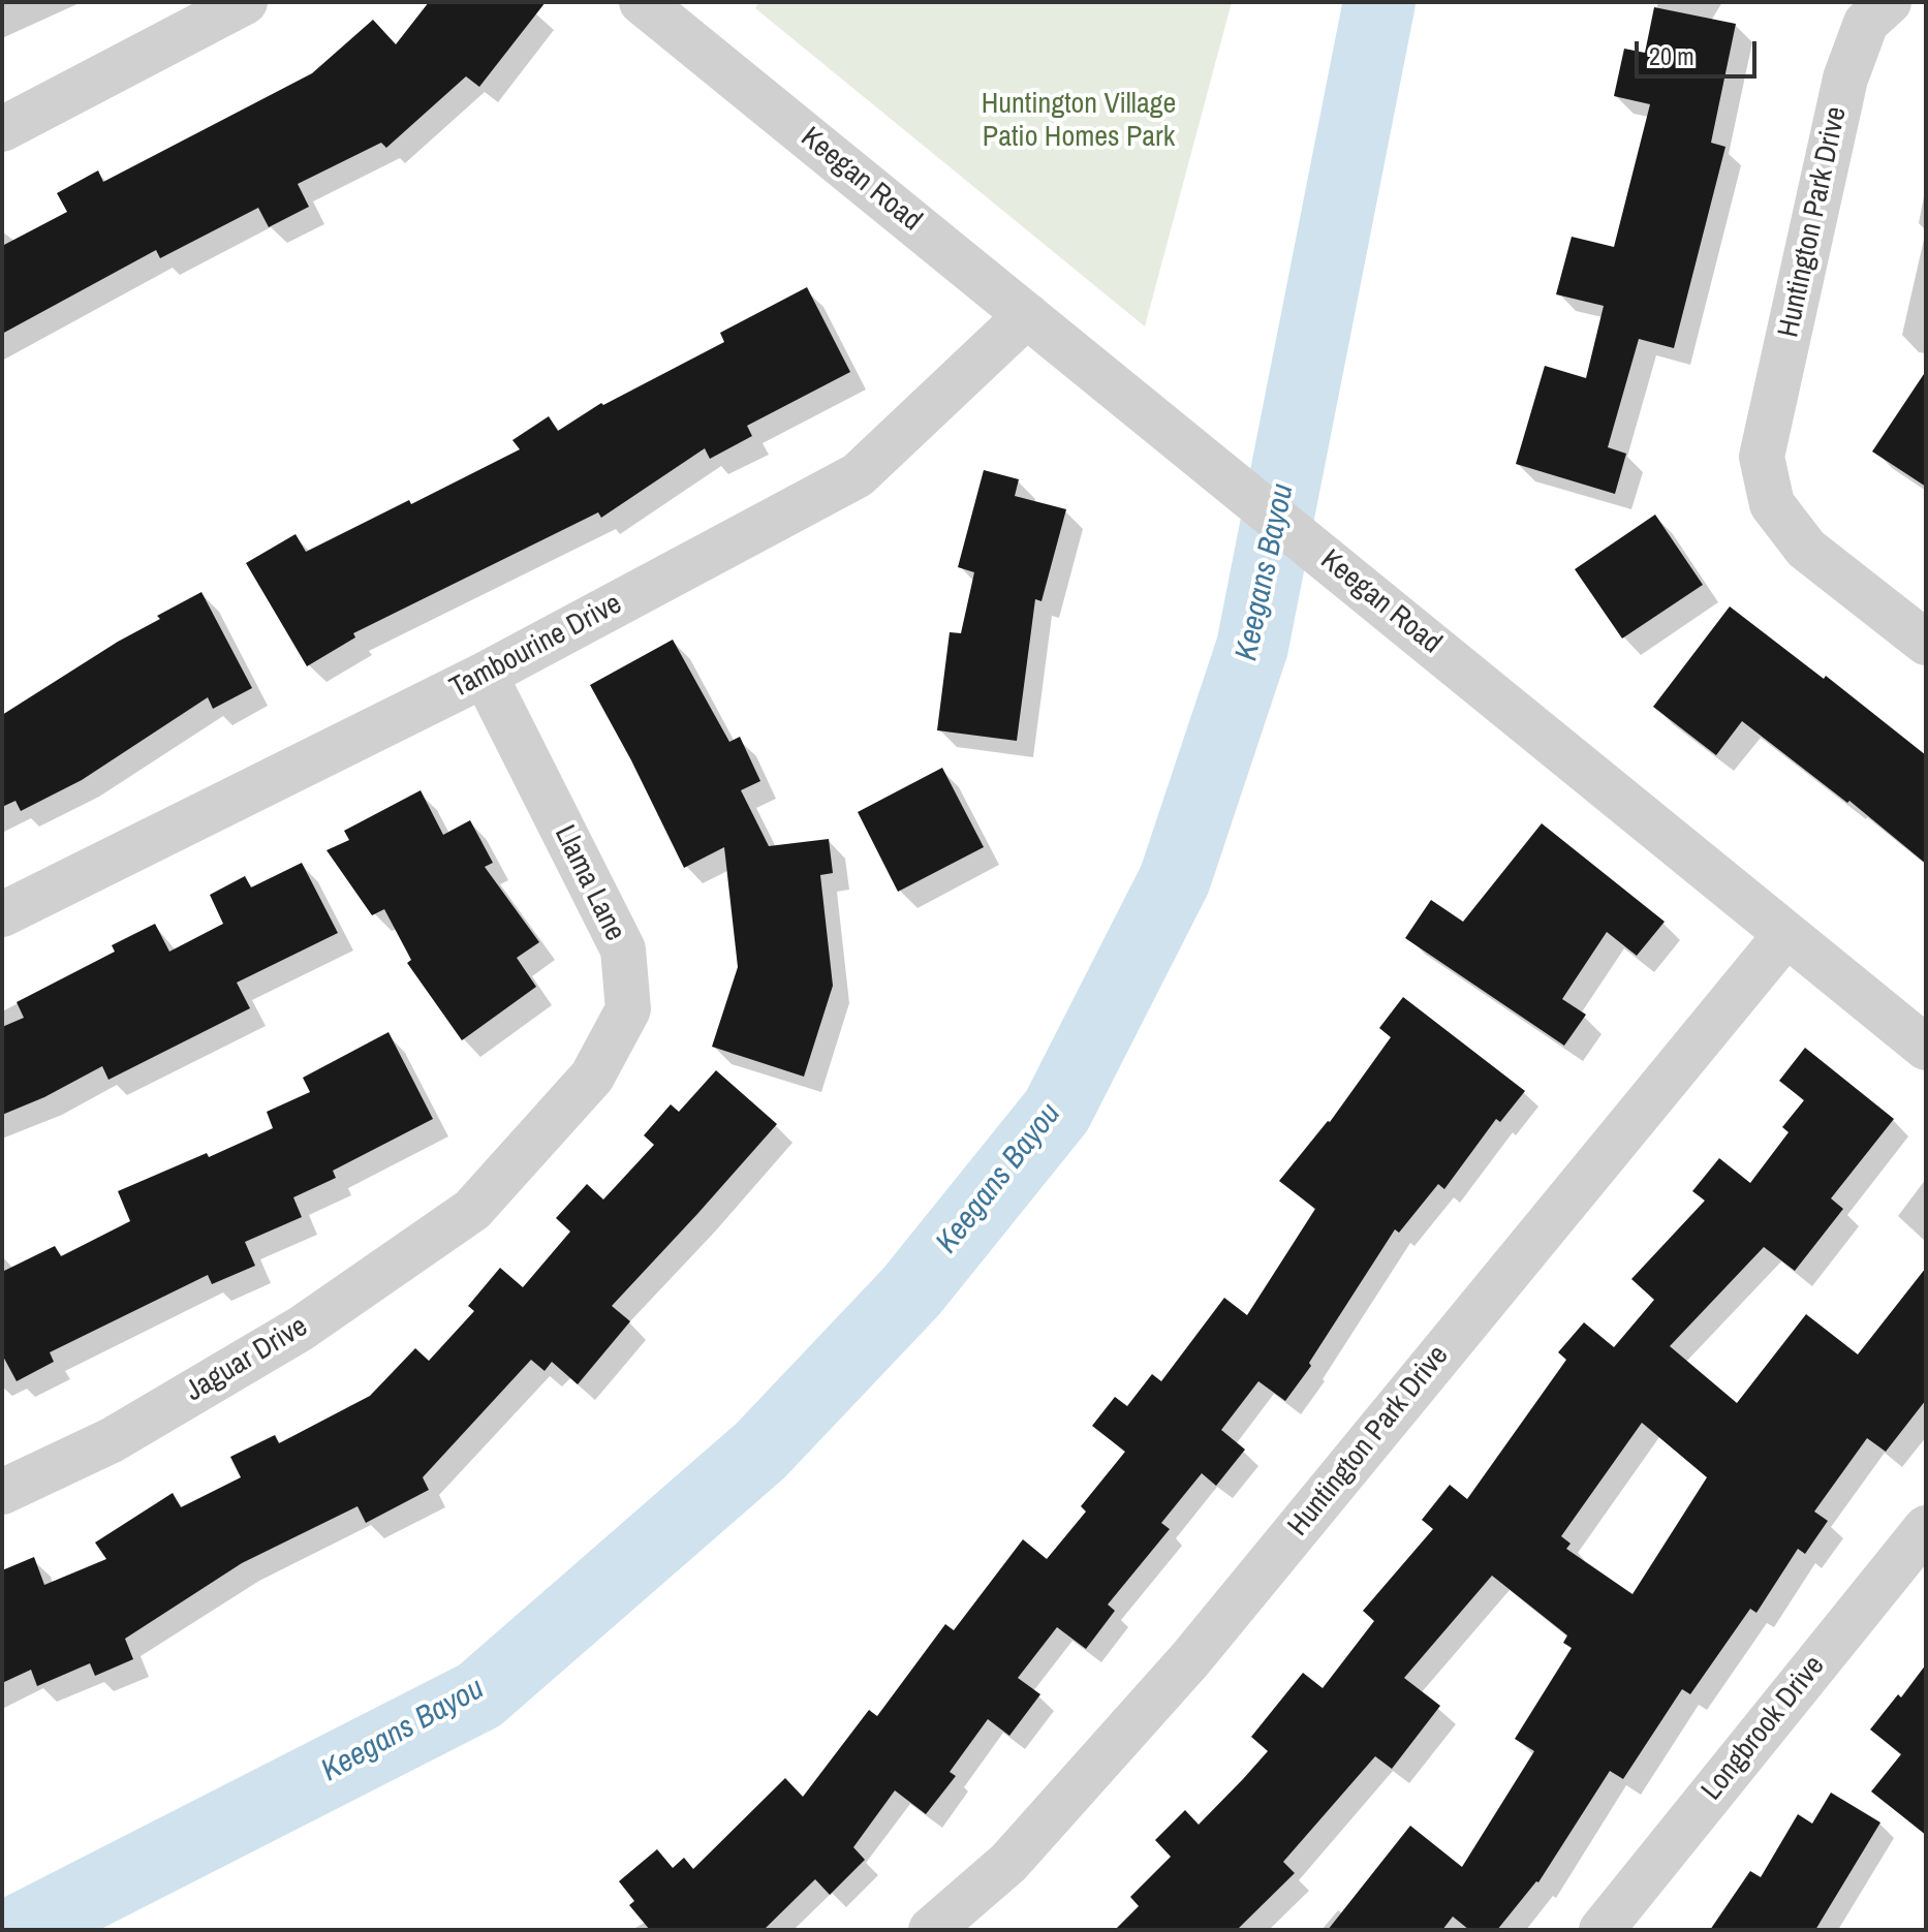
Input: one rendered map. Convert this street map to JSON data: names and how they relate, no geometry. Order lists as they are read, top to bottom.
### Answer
{
  "streets": {
    "street": [
      "Keegan Road",
      "Huntington Park Drive",
      "Tambourine Drive",
      "Llama Lane",
      "Jaguar Drive",
      "Longbrook Drive"
    ]
  },
  "crossings": [
    ["Keegan Road", "Huntington Park Drive"],
    ["Keegan Road", "Tambourine Drive"],
    ["Tambourine Drive", "Llama Lane"],
    ["Llama Lane", "Jaguar Drive"]
  ],
  "water": ["Keegans Bayou"],
  "parks": ["Huntington Village Patio Homes Park"],
  "scale_bar": "20 m"
}
